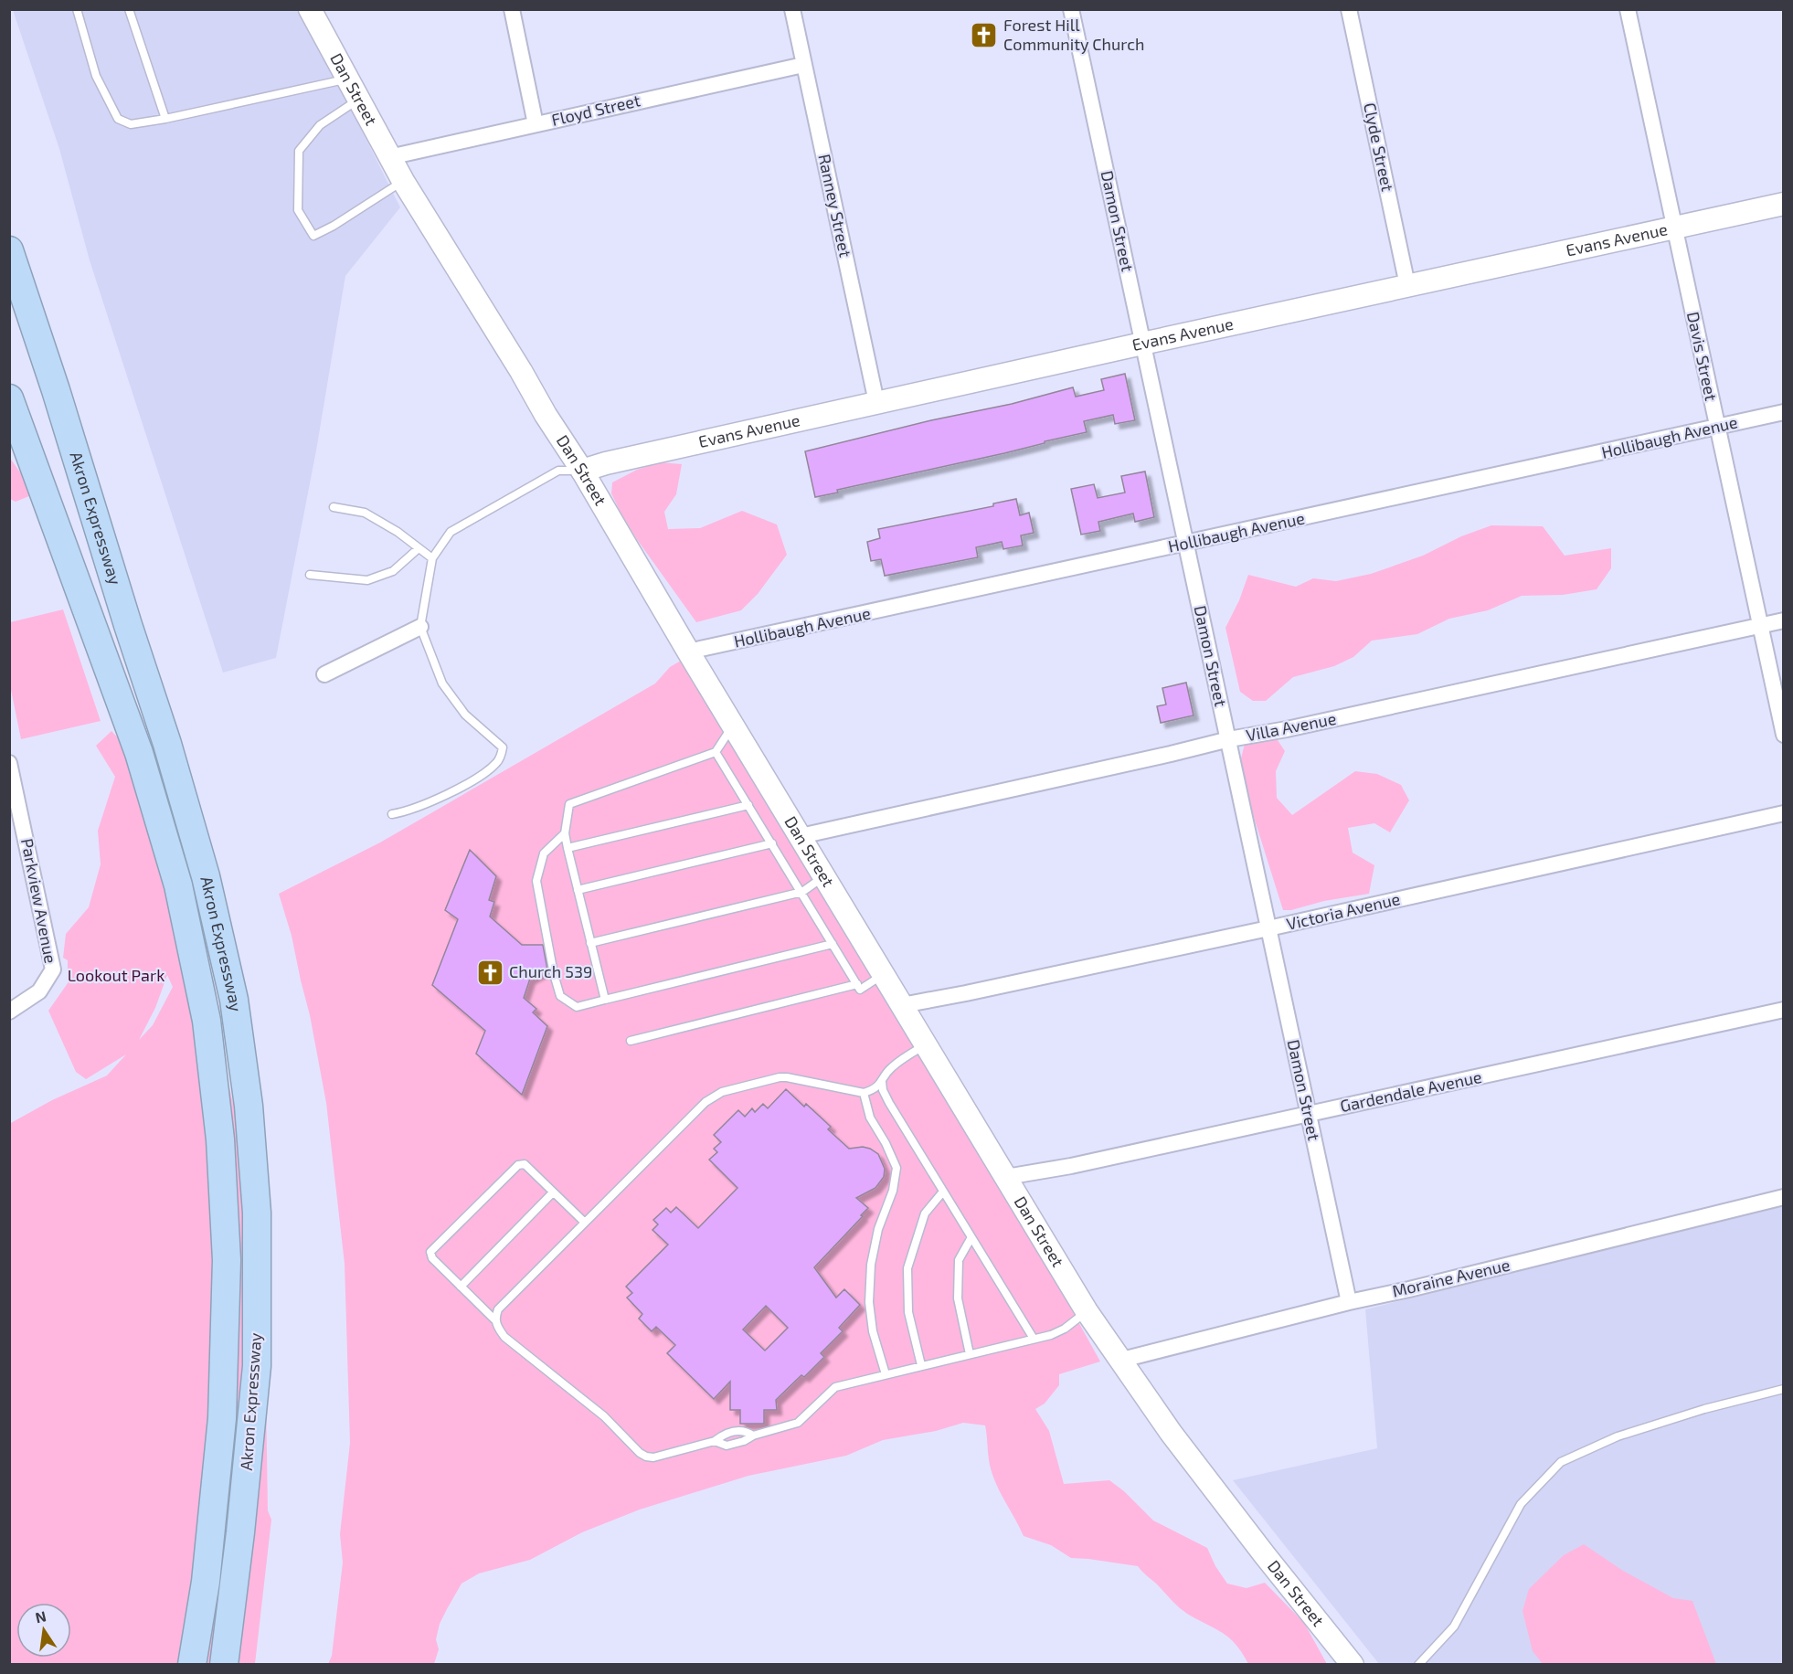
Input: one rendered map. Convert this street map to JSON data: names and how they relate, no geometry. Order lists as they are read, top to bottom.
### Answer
{
  "streets": {
    "highway": ["Akron Expressway"],
    "street": [
      "Dan Street",
      "Floyd Street",
      "Clyde Street",
      "Ranney Street",
      "Damon Street",
      "Evans Avenue",
      "Davis Street",
      "Hollibaugh Avenue",
      "Villa Avenue",
      "Parkview Avenue",
      "Victoria Avenue",
      "Gardendale Avenue",
      "Moraine Avenue"
    ]
  },
  "crossings": [
    ["Dan Street", "Floyd Street"],
    ["Dan Street", "Evans Avenue"],
    ["Dan Street", "Hollibaugh Avenue"],
    ["Dan Street", "Villa Avenue"],
    ["Dan Street", "Victoria Avenue"],
    ["Dan Street", "Gardendale Avenue"],
    ["Dan Street", "Moraine Avenue"],
    ["Floyd Street", "Ranney Street"],
    ["Clyde Street", "Evans Avenue"],
    ["Ranney Street", "Evans Avenue"],
    ["Damon Street", "Evans Avenue"],
    ["Damon Street", "Hollibaugh Avenue"],
    ["Damon Street", "Villa Avenue"],
    ["Damon Street", "Victoria Avenue"],
    ["Damon Street", "Gardendale Avenue"],
    ["Damon Street", "Moraine Avenue"],
    ["Evans Avenue", "Davis Street"],
    ["Davis Street", "Hollibaugh Avenue"],
    ["Davis Street", "Villa Avenue"]
  ],
  "parks": ["Lookout Park"],
  "places": {
    "church": ["Forest Hill Community Church", "Church 539"]
  },
  "north": "top"
}
